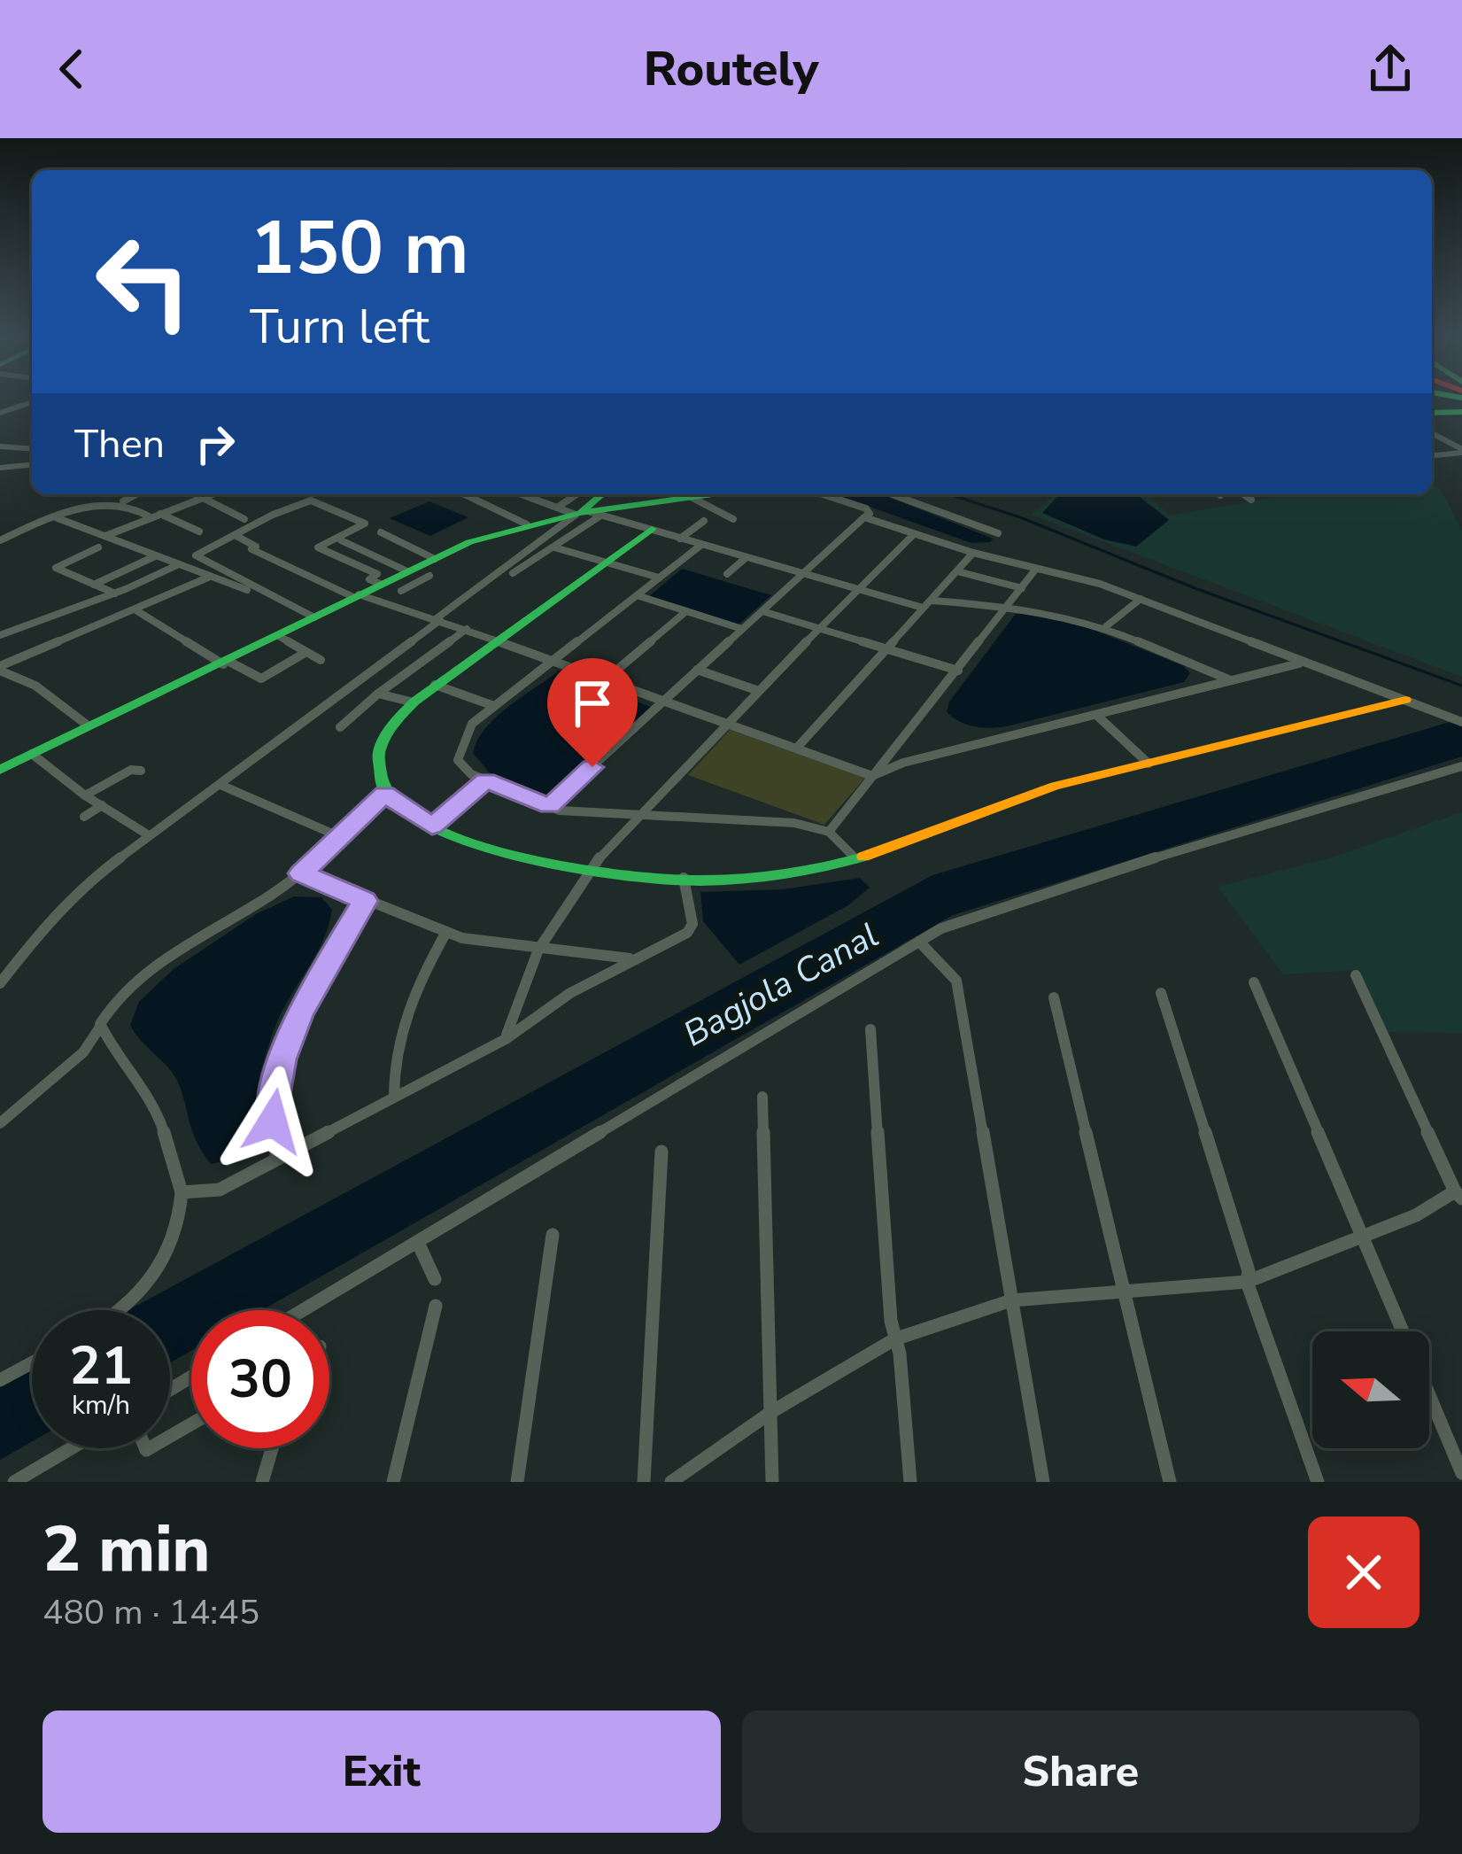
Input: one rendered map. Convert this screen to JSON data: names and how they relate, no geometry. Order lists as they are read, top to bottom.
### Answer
{
  "water": ["Bagjola Canal"],
  "north": "left",
  "page": {
    "header": "Routely",
    "turn": ["150 m", "Turn left"],
    "then": "Then",
    "speed": "21 km/h",
    "limit": "30",
    "heading": ["2 min", "480 m · 14:45"],
    "buttons": ["Exit", "Share"]
  }
}
